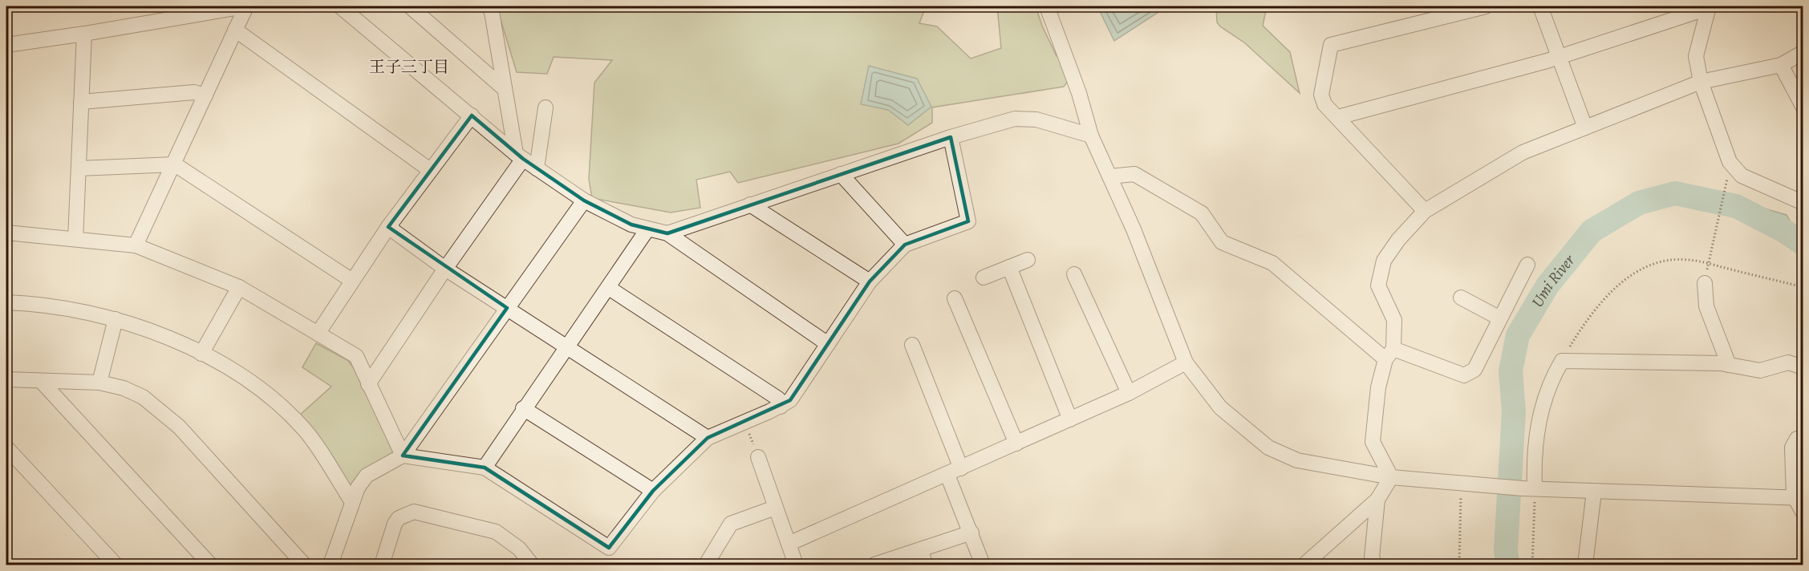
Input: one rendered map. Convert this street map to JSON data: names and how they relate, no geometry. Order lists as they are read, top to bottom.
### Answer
{
  "districts": ["王子三丁目"],
  "water": ["Umi River"]
}
